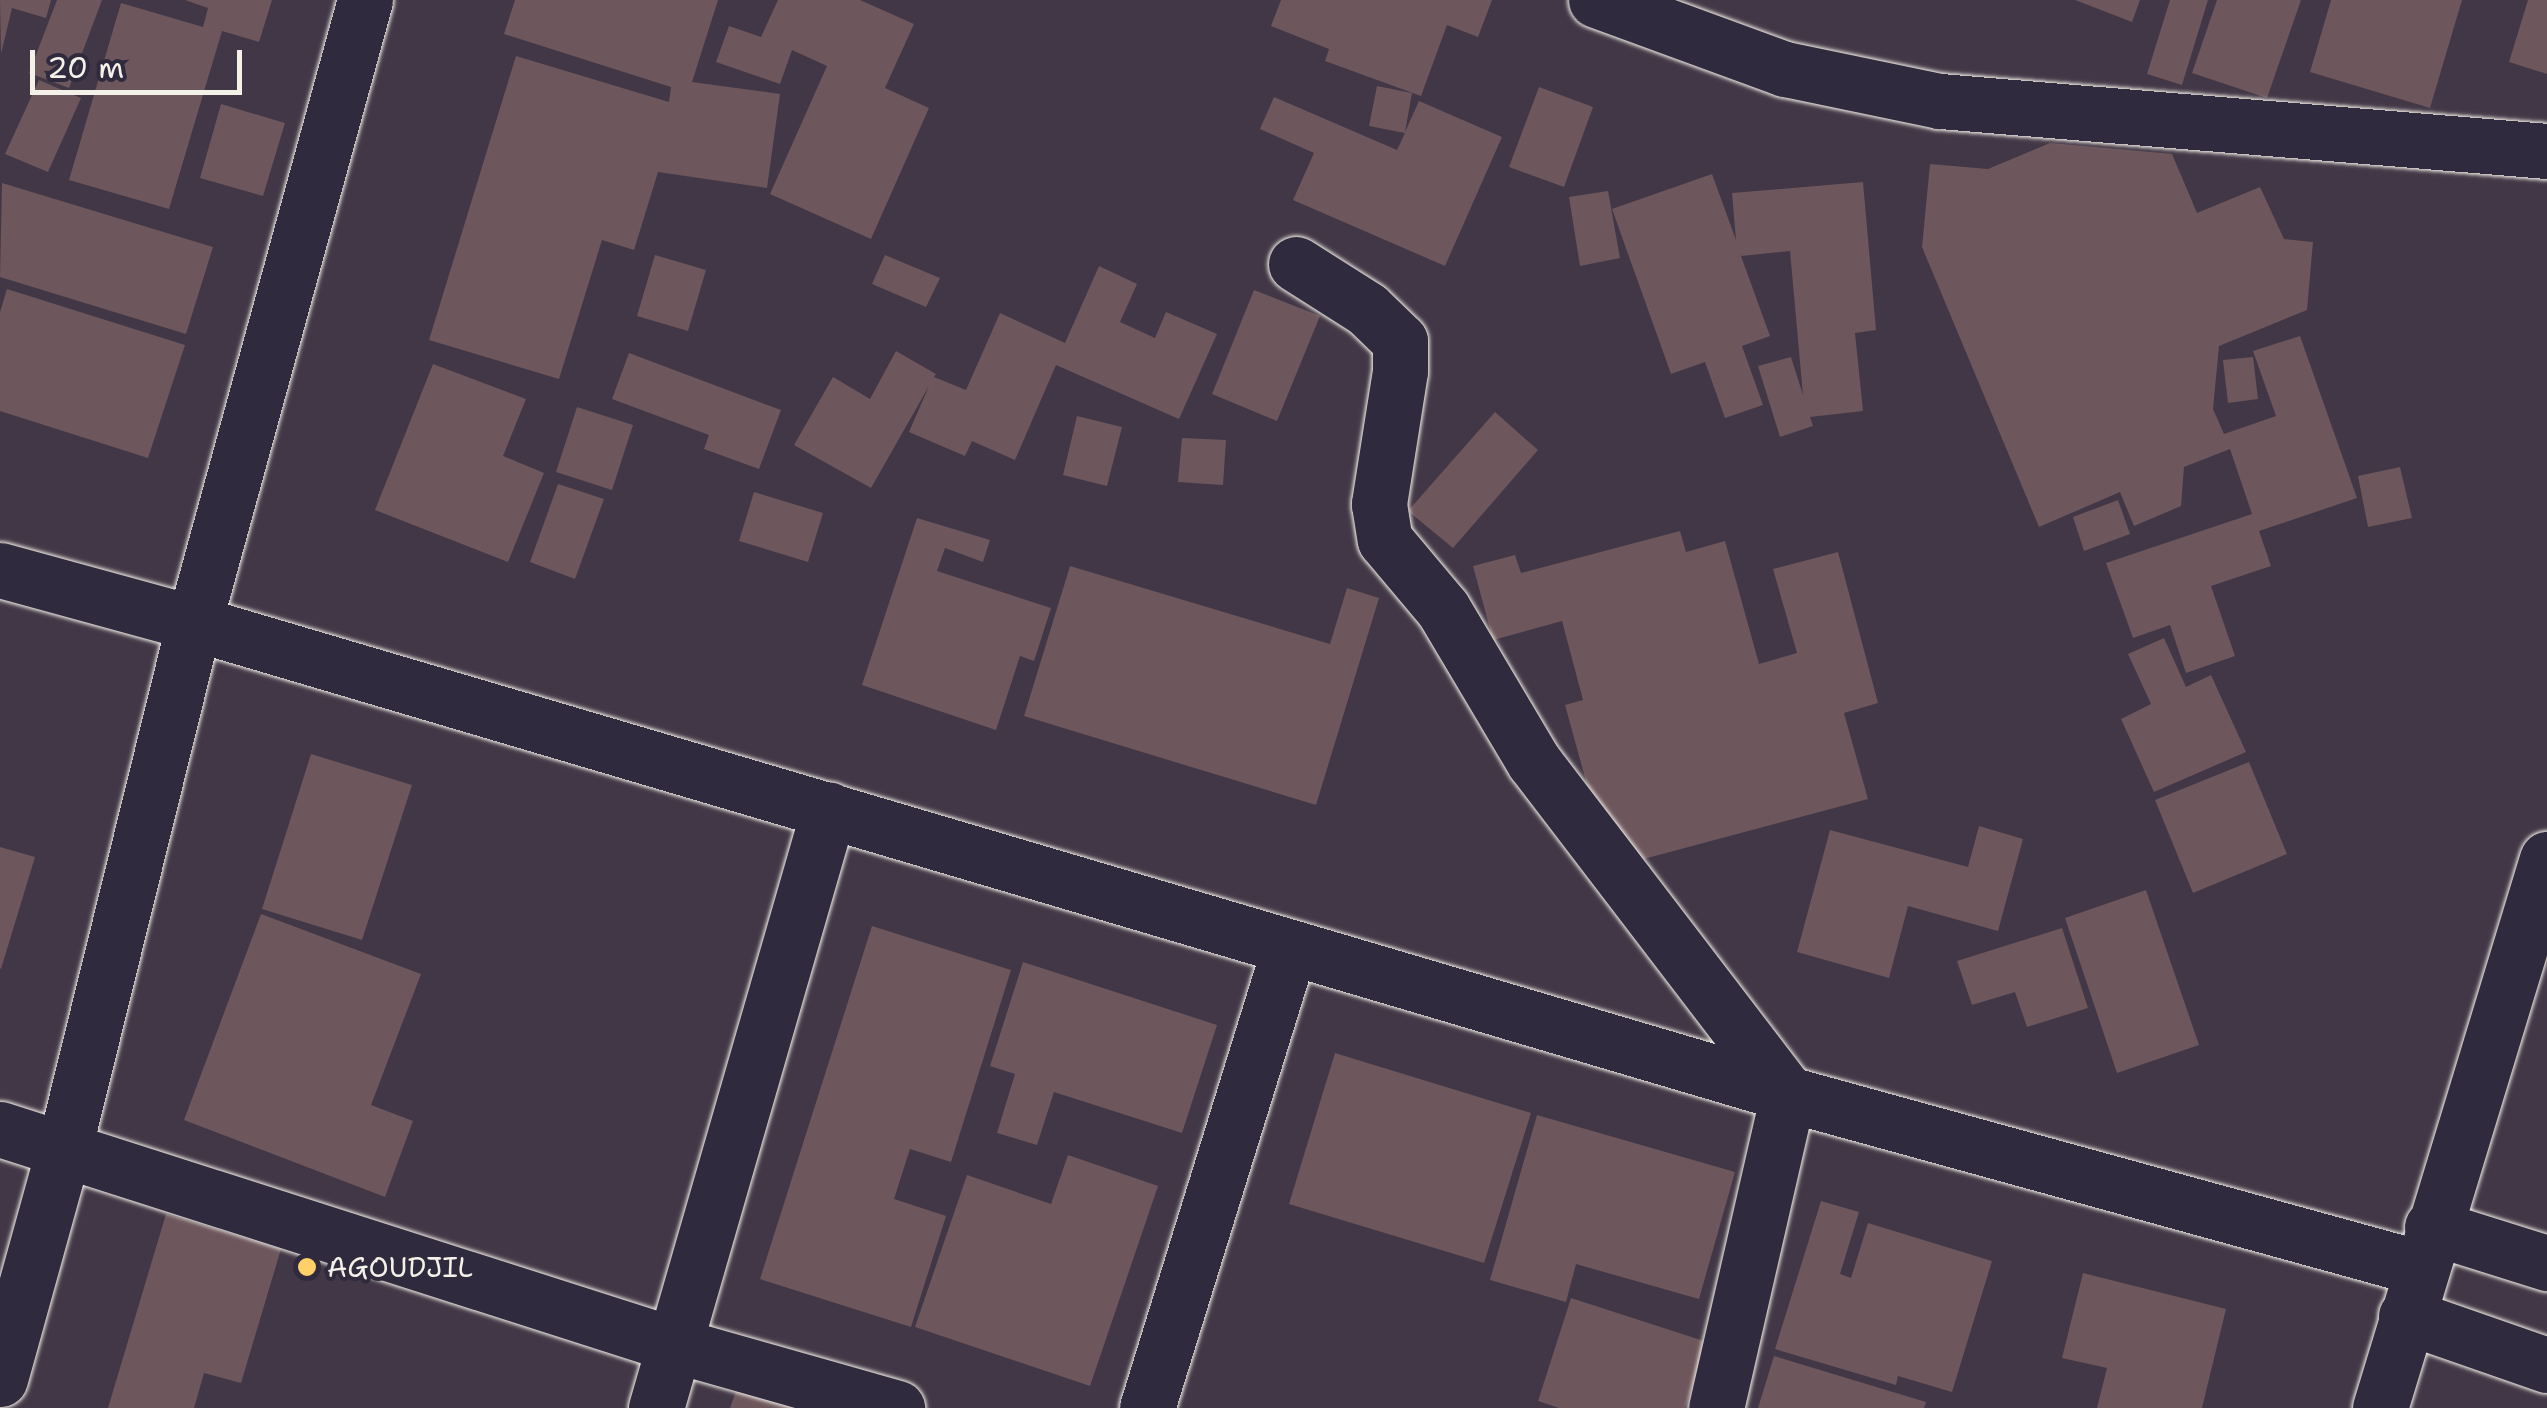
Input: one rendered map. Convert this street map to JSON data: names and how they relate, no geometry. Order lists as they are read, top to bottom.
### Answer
{
  "places": ["AGOUDJIL"],
  "scale_bar": "20 m"
}
